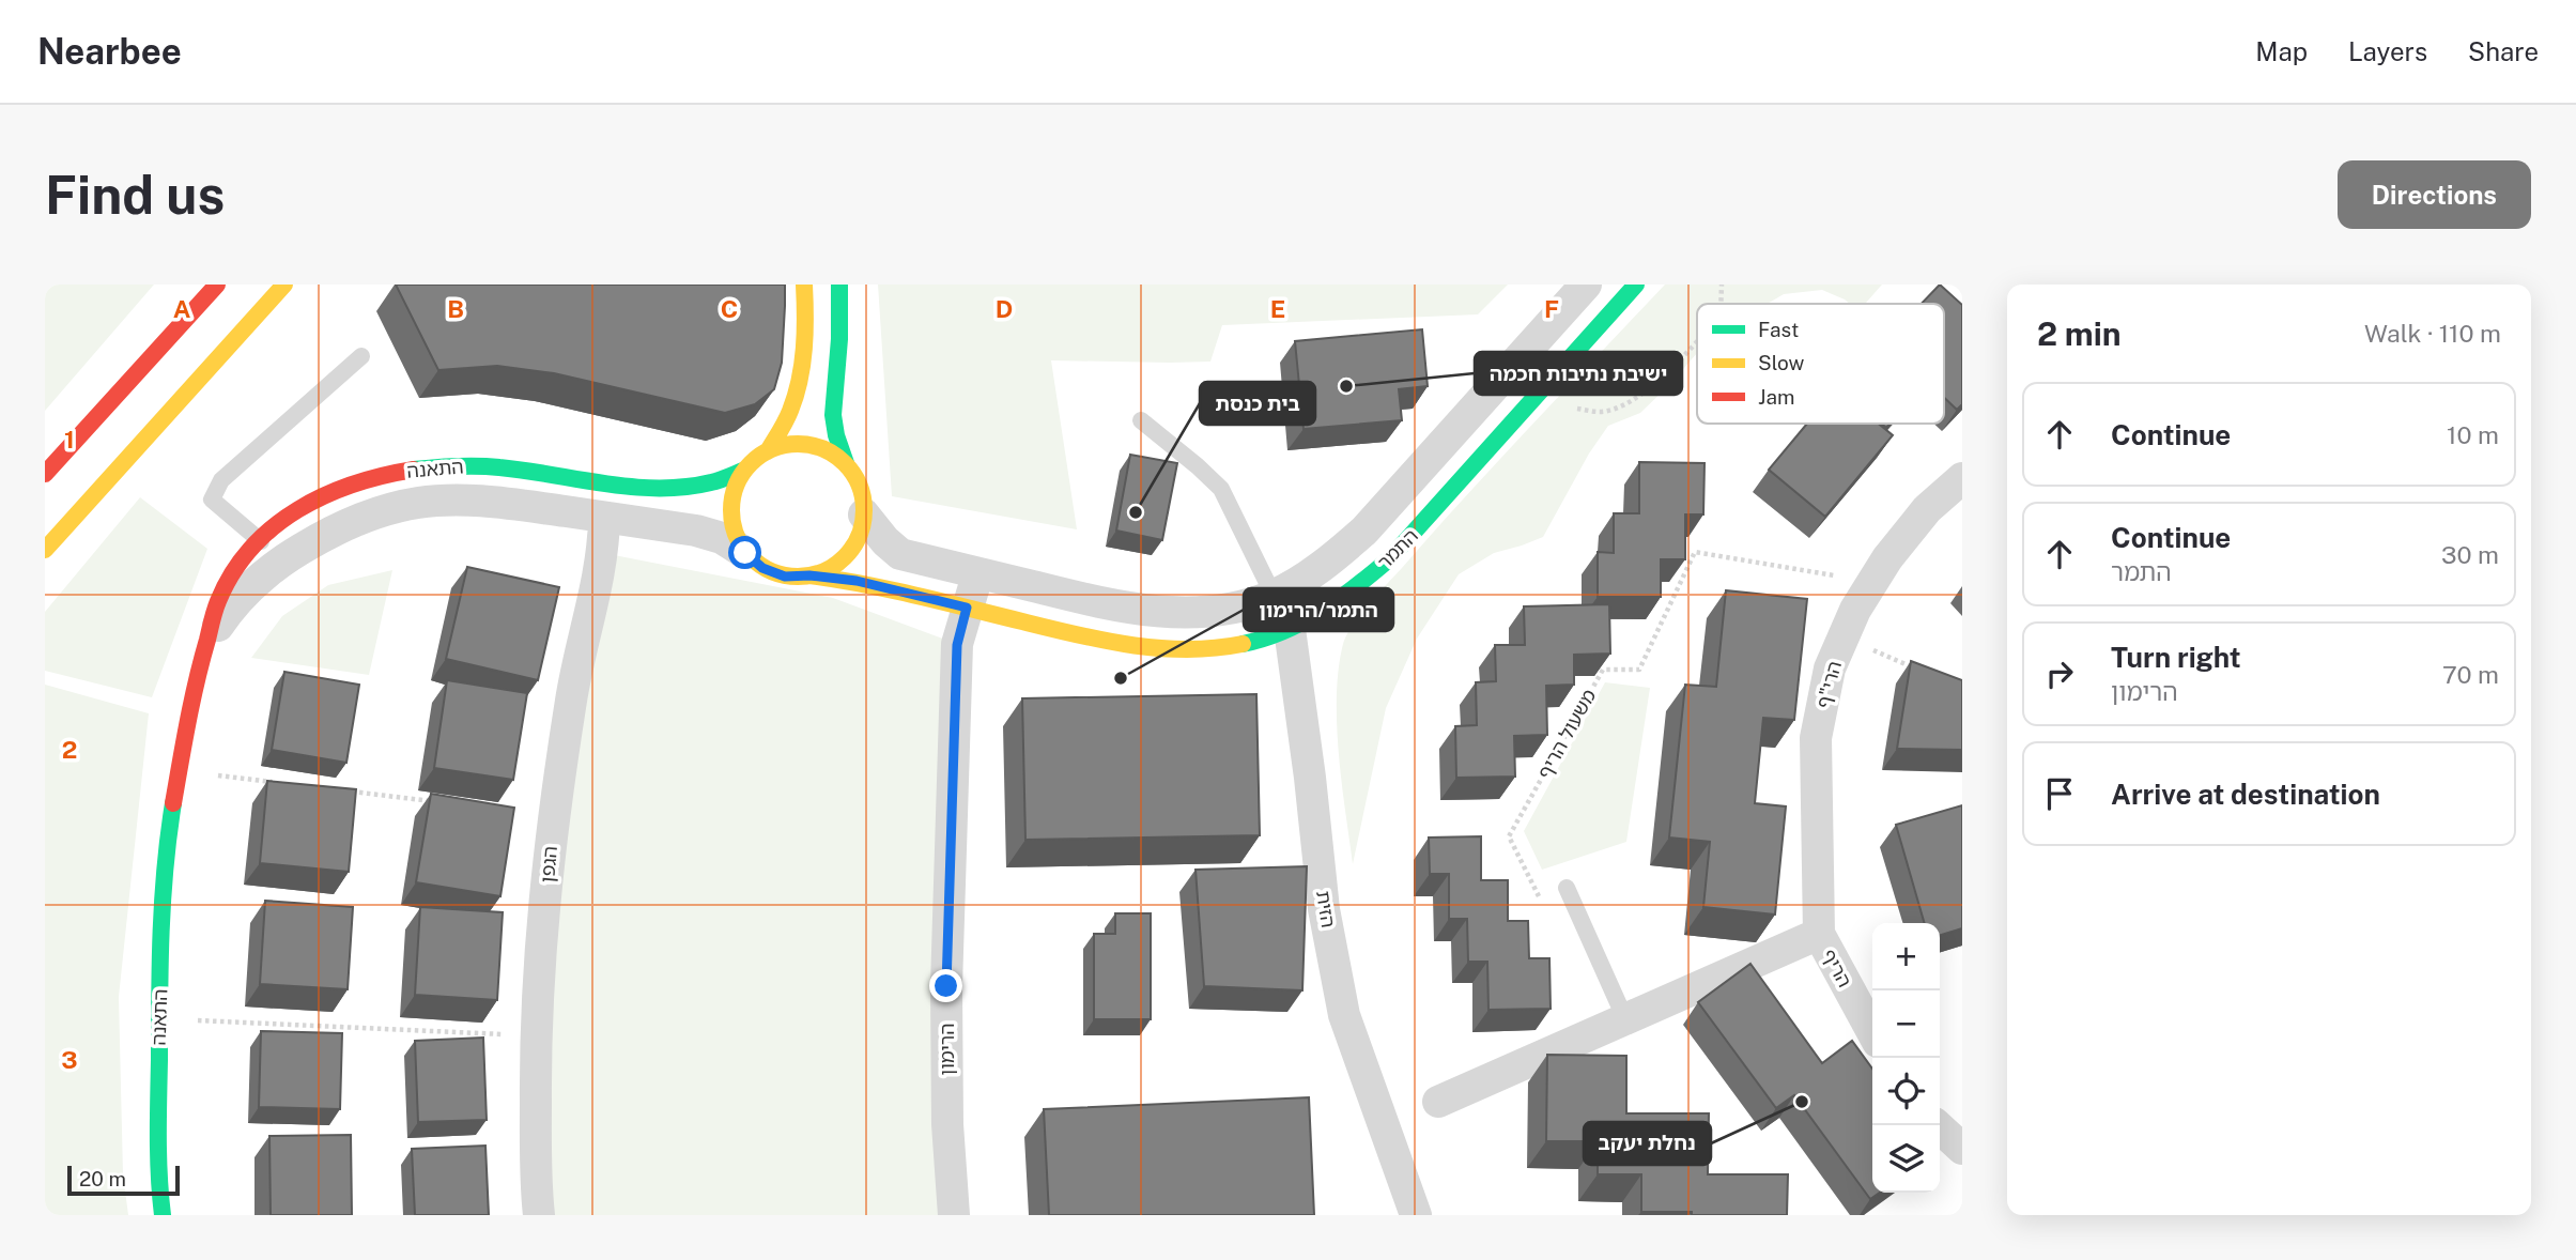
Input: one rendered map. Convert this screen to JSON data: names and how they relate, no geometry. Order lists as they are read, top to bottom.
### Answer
{
  "streets": {
    "street": [
      "התאנה",
      "התמר",
      "הרי\"ף",
      "הגפן",
      "הזית",
      "הריף",
      "הרימון"
    ],
    "path": ["משעול הריף"]
  },
  "crossings": [
    ["התאנה", "התמר"],
    ["התאנה", "הגפן"],
    ["התמר", "הזית"],
    ["התמר", "הרימון"],
    ["הרי\"ף", "משעול הריף"],
    ["הרי\"ף", "הריף"]
  ],
  "places": [
    "ישיבת נתיבות חכמה",
    "בית כנסת",
    "התמר/הרימון",
    "נחלת יעקב"
  ],
  "legend": ["Fast", "Slow", "Jam"],
  "scale_bar": "20 m",
  "page": {
    "header": "Nearbee",
    "nav": ["Map", "Layers", "Share"],
    "buttons": "Directions",
    "title": "Find us",
    "heading": ["2 min", "Walk · 110 m"],
    "list": [
      ["Continue", "10 m"],
      ["Continue", "התמר", "30 m"],
      ["Turn right", "הרימון", "70 m"],
      "Arrive at destination"
    ],
    "map_buttons": ["+", "−"],
    "scale": "20 m"
  },
  "grid": {
    "columns": [
      "A",
      "B",
      "C",
      "D",
      "E",
      "F"
    ],
    "rows": ["1", "2", "3"]
  }
}
